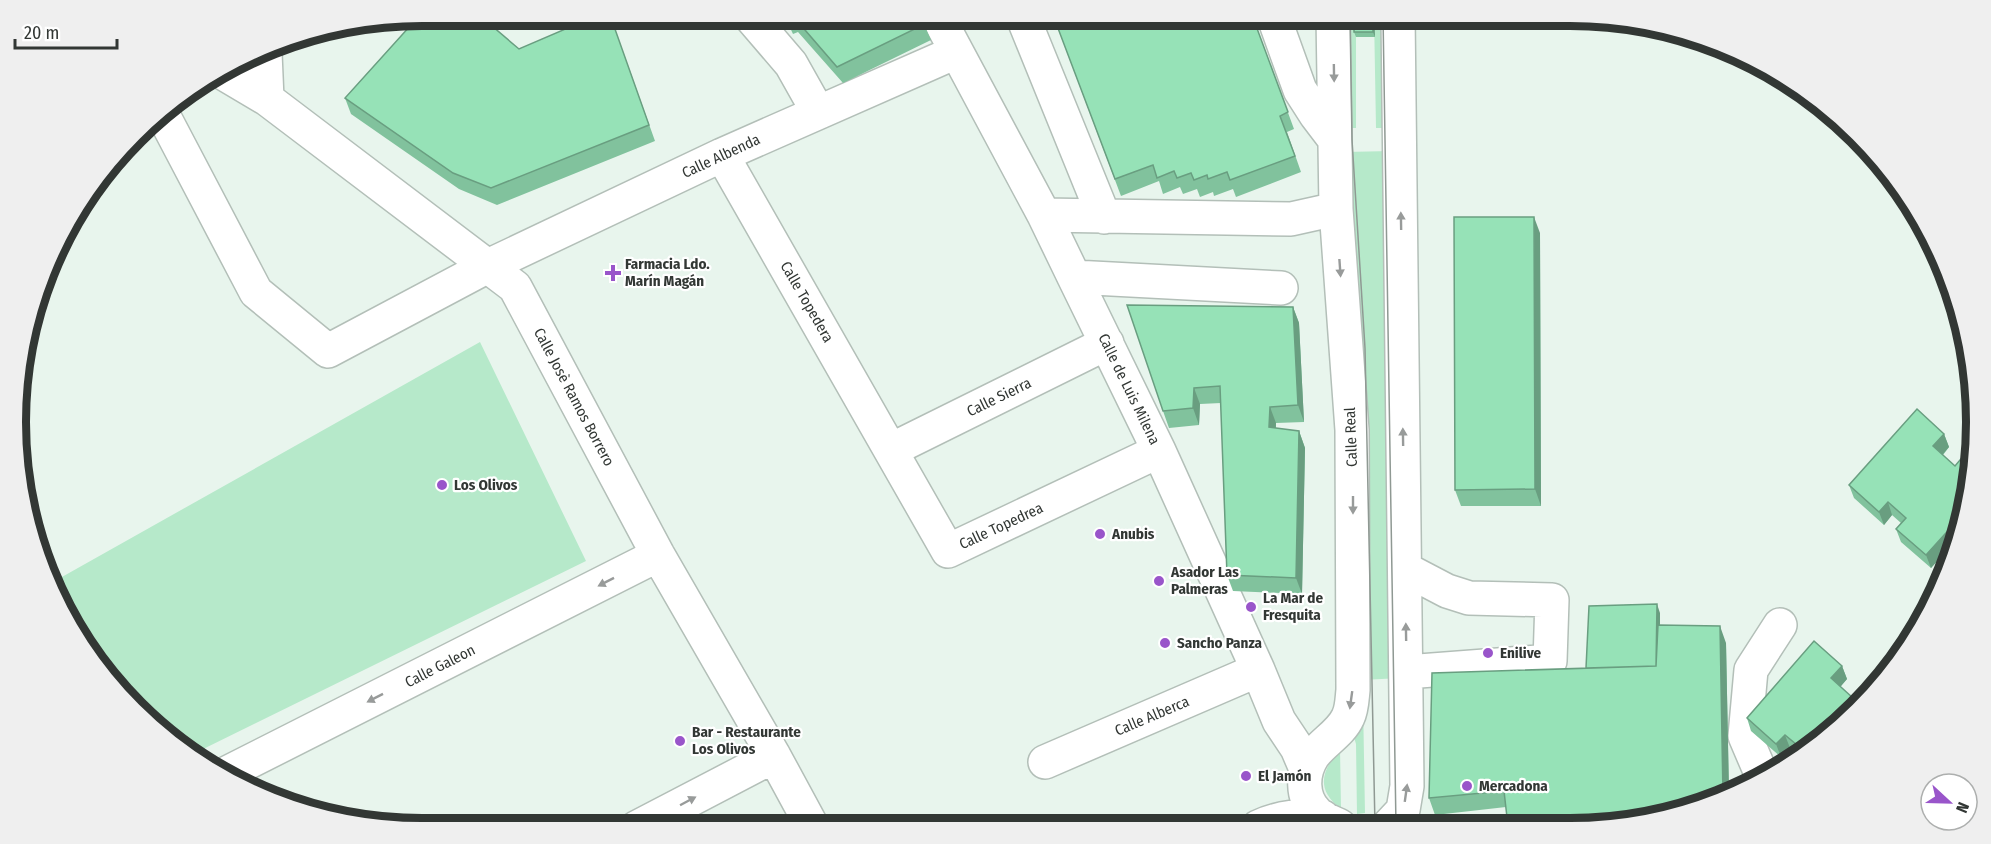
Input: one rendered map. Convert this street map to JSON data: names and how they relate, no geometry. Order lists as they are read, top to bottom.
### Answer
{
  "streets": {
    "street": [
      "Calle Albenda",
      "Calle Topedera",
      "Calle de Luis Milena",
      "Calle Josè Ramos Borrero",
      "Calle Sierra",
      "Calle Real",
      "Calle Topedrea",
      "Calle Galeon",
      "Calle Alberca"
    ]
  },
  "crossings": [
    ["Calle Albenda", "Calle Topedera"],
    ["Calle Albenda", "Calle de Luis Milena"],
    ["Calle Albenda", "Calle Josè Ramos Borrero"],
    ["Calle Topedera", "Calle Sierra"],
    ["Calle Topedera", "Calle Topedrea"],
    ["Calle de Luis Milena", "Calle Sierra"],
    ["Calle de Luis Milena", "Calle Real"],
    ["Calle de Luis Milena", "Calle Topedrea"],
    ["Calle de Luis Milena", "Calle Alberca"],
    ["Calle Josè Ramos Borrero", "Calle Galeon"],
    ["Calle Sierra", "Calle Topedrea"]
  ],
  "one_way": ["Calle Galeon"],
  "places": {
    "health": ["Farmacia Ldo. Marín Magán"],
    "other": [
      "Los Olivos",
      "Anubis",
      "Asador Las Palmeras",
      "La Mar de Fresquita",
      "Sancho Panza",
      "Enilive",
      "Bar - Restaurante Los Olivos",
      "El Jamón",
      "Mercadona"
    ]
  },
  "scale_bar": "20 m",
  "north": "right"
}
